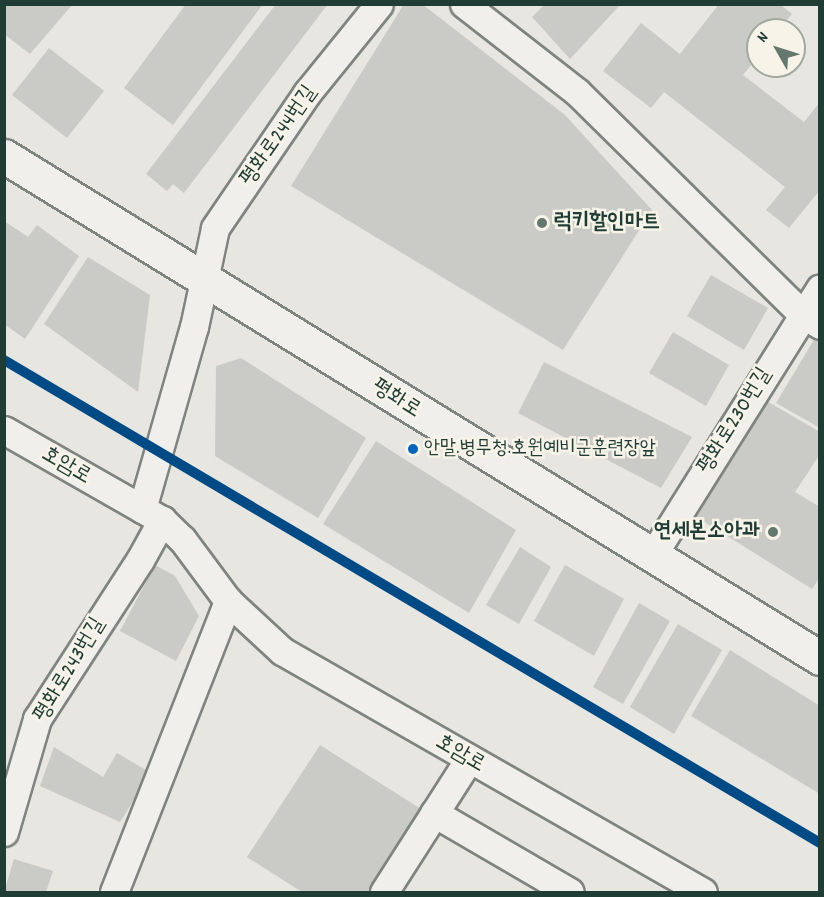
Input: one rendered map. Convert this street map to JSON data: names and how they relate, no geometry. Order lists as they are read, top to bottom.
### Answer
{
  "streets": {
    "main road": ["평화로"],
    "street": [
      "평화로244번길",
      "평화로230번길",
      "호암로",
      "평화로243번길"
    ]
  },
  "crossings": [
    ["평화로244번길", "평화로"],
    ["평화로244번길", "평화로243번길"],
    ["평화로", "평화로230번길"],
    ["평화로", "평화로243번길"],
    ["호암로", "평화로243번길"]
  ],
  "places": ["럭키할인마트", "안말.병무청.호원예비군훈련장앞", "연세본소아과"],
  "north": "top left"
}
